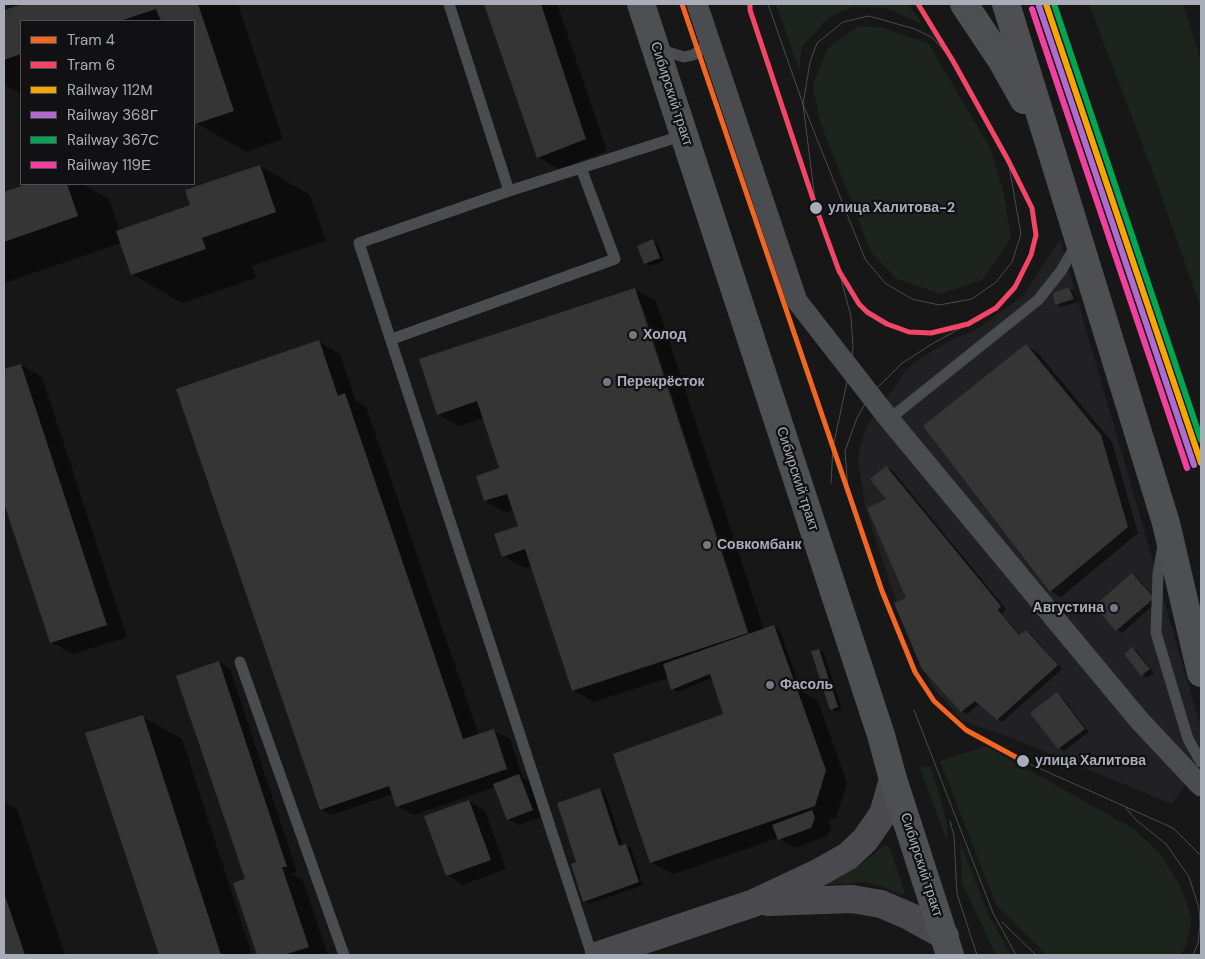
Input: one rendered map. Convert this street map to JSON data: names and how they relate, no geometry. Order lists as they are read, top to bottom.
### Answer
{
  "streets": {
    "main road": ["Сибирский тракт"]
  },
  "places": [
    "улица Халитова-2",
    "Холод",
    "Перекрёсток",
    "Совкомбанк",
    "Августина",
    "Фасоль",
    "улица Халитова"
  ],
  "lines": [
    "tram line 4",
    "tram line 6",
    "rail line 112М",
    "rail line 367С",
    "rail line 368Г",
    "rail line 119Е"
  ],
  "legend": [
    "Tram 4",
    "Tram 6",
    "Railway 112М",
    "Railway 368Г",
    "Railway 367С",
    "Railway 119Е"
  ]
}
